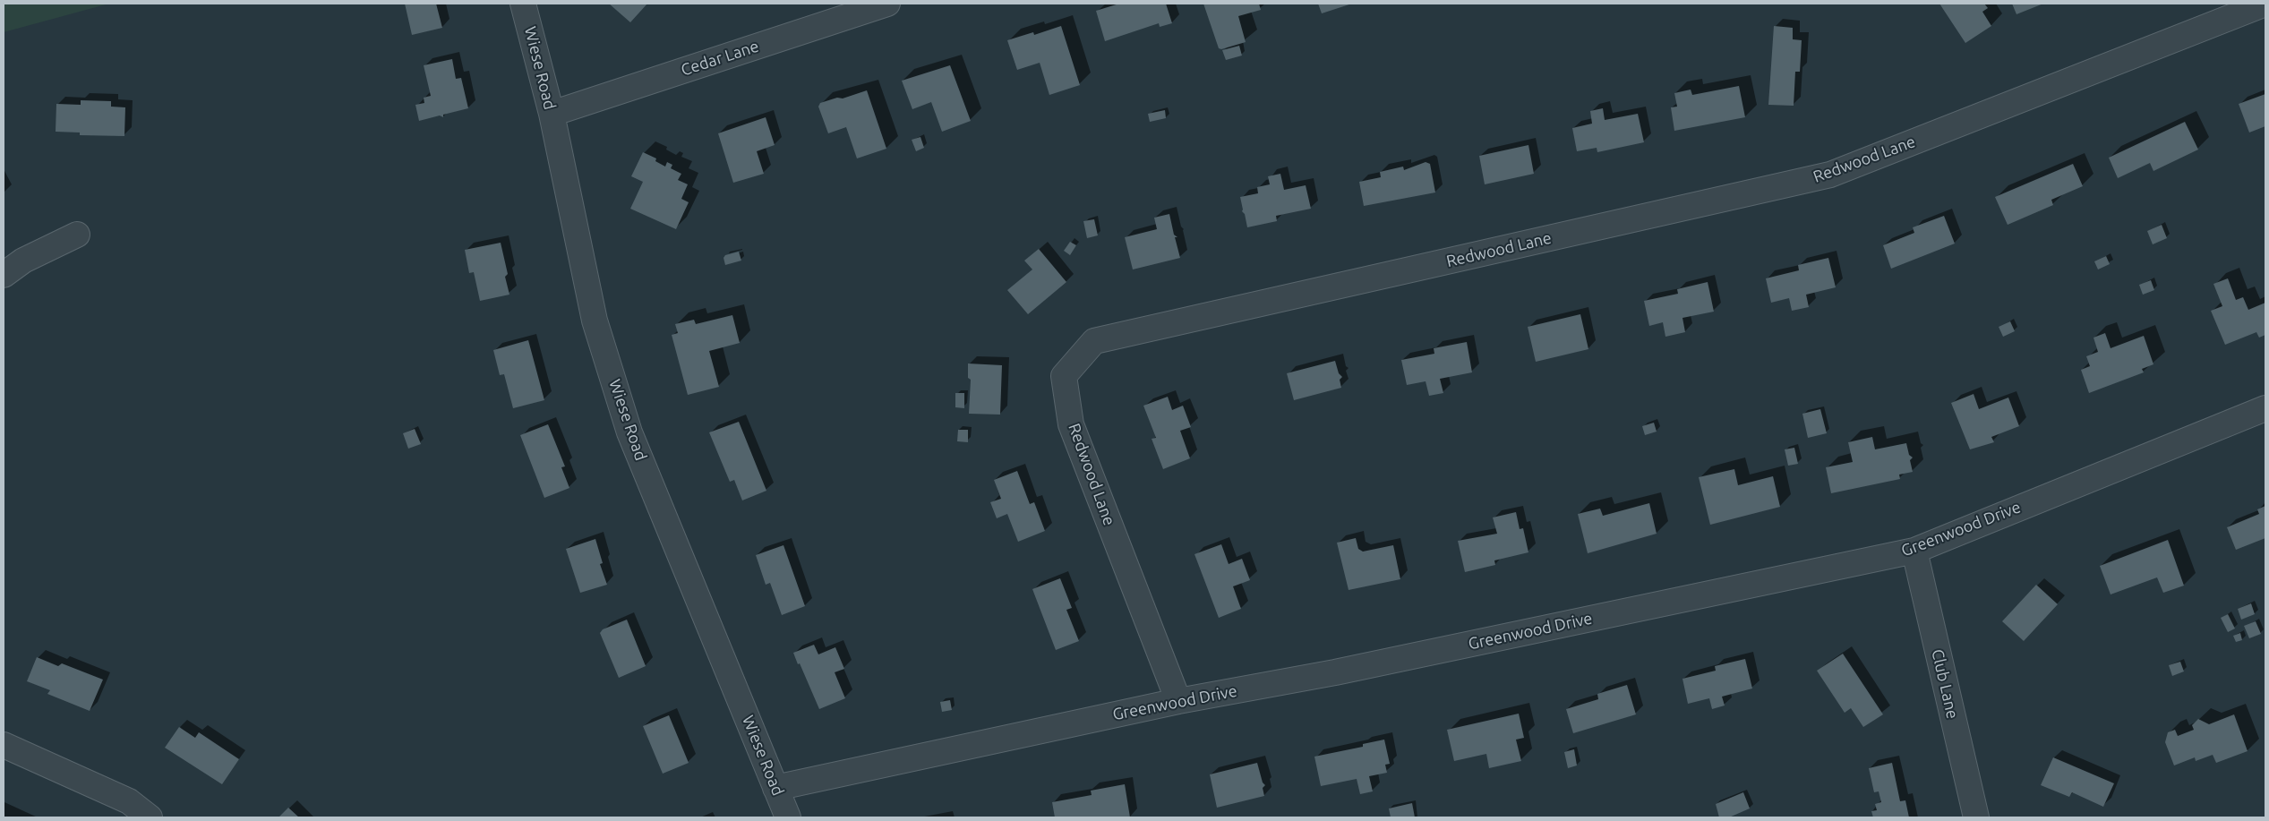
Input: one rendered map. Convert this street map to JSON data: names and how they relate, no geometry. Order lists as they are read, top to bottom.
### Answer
{
  "streets": {
    "street": [
      "Cedar Lane",
      "Wiese Road",
      "Redwood Lane",
      "Greenwood Drive",
      "Club Lane"
    ]
  },
  "crossings": [
    ["Cedar Lane", "Wiese Road"],
    ["Wiese Road", "Greenwood Drive"],
    ["Redwood Lane", "Greenwood Drive"],
    ["Greenwood Drive", "Club Lane"]
  ]
}
